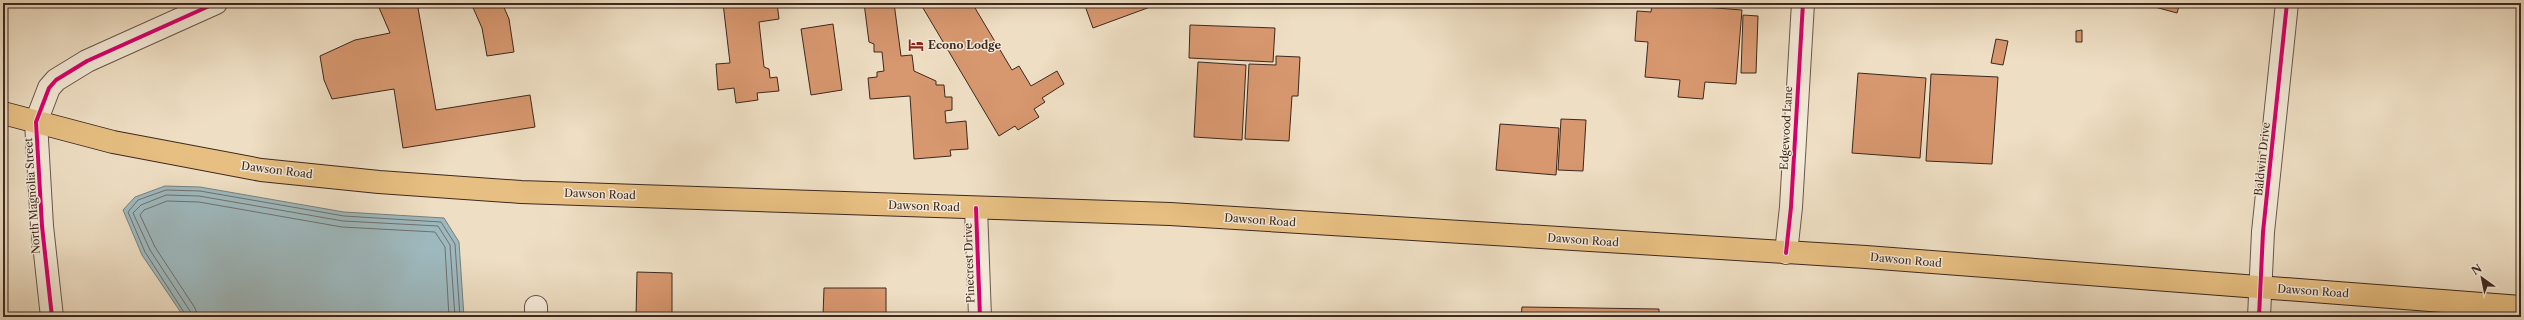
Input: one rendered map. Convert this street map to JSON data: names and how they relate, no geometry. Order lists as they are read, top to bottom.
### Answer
{
  "streets": {
    "main road": ["Dawson Road"],
    "street": [
      "Edgewood Lane",
      "Baldwin Drive",
      "North Magnolia Street",
      "Pinecrest Drive"
    ]
  },
  "crossings": [
    ["Edgewood Lane", "Dawson Road"],
    ["Baldwin Drive", "Dawson Road"],
    ["Dawson Road", "North Magnolia Street"],
    ["Dawson Road", "Pinecrest Drive"]
  ],
  "places": {
    "hotel": ["Econo Lodge"]
  },
  "north": "top left"
}
